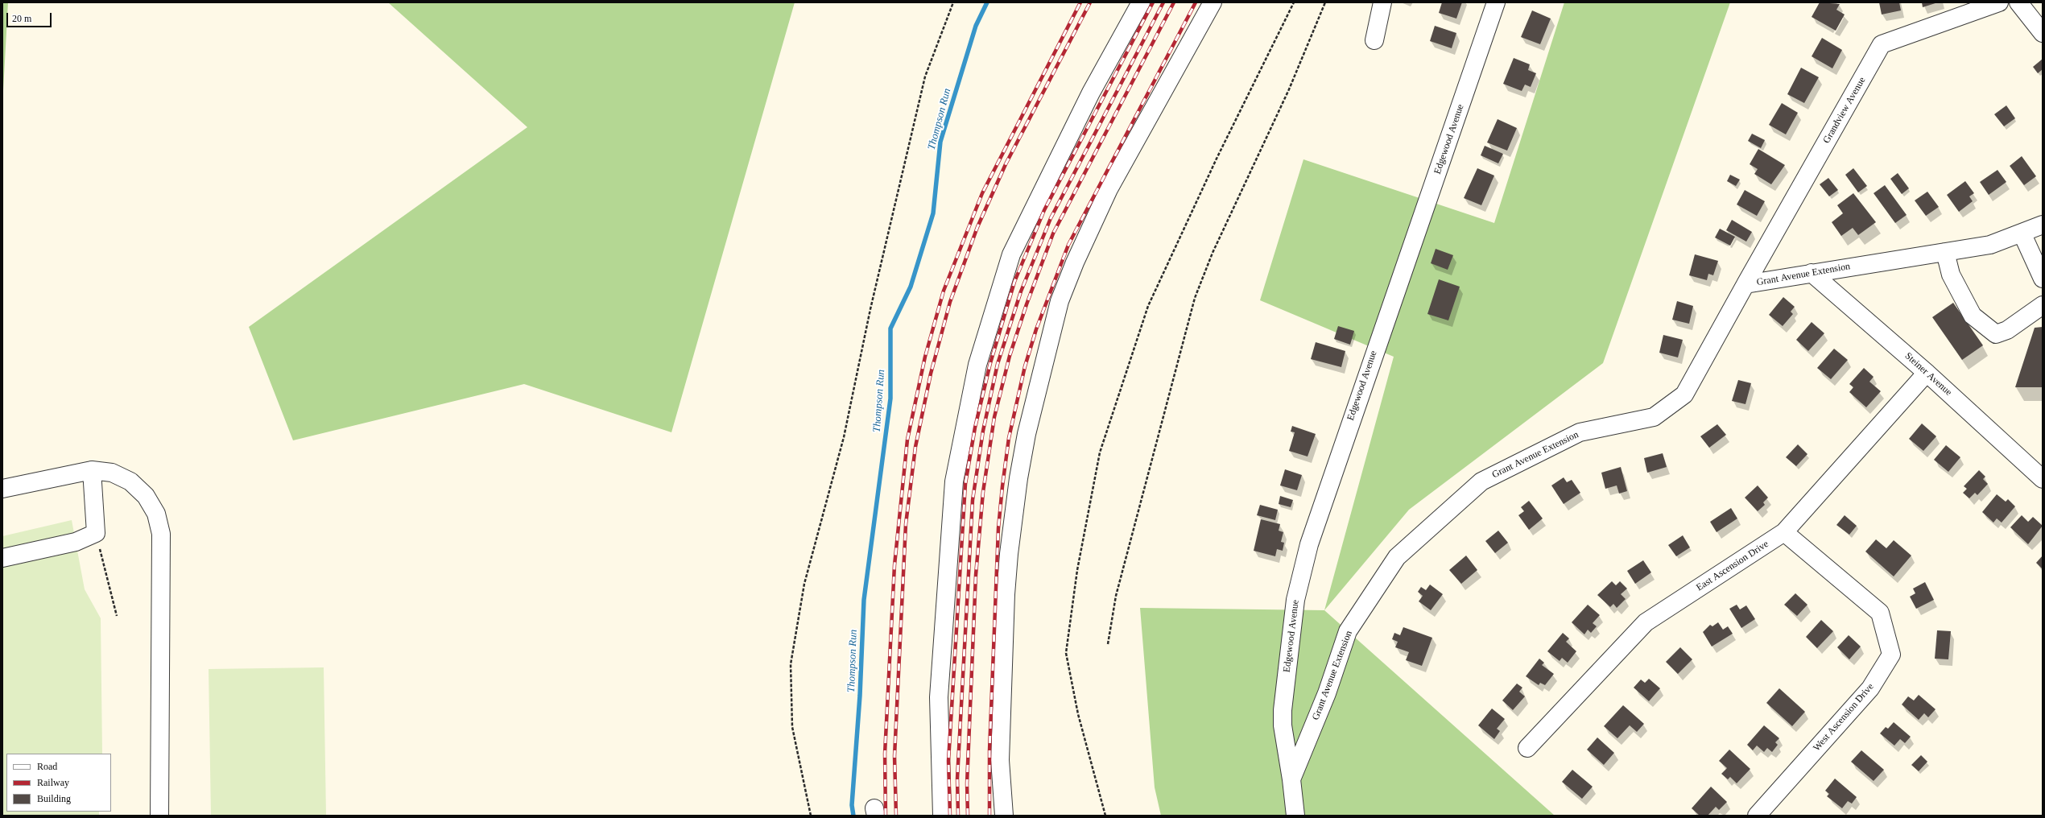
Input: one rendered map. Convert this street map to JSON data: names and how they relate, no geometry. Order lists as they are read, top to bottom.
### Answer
{
  "streets": {
    "street": [
      "Grandview Avenue",
      "Edgewood Avenue",
      "Grant Avenue Extension",
      "Steiner Avenue",
      "East Ascension Drive",
      "West Ascension Drive"
    ]
  },
  "crossings": [
    ["Grandview Avenue", "Grant Avenue Extension"],
    ["Edgewood Avenue", "Grant Avenue Extension"],
    ["Grant Avenue Extension", "Steiner Avenue"],
    ["Steiner Avenue", "East Ascension Drive"],
    ["East Ascension Drive", "West Ascension Drive"]
  ],
  "water": ["Thompson Run"],
  "legend": ["Road", "Railway", "Building"],
  "scale_bar": "20 m"
}
